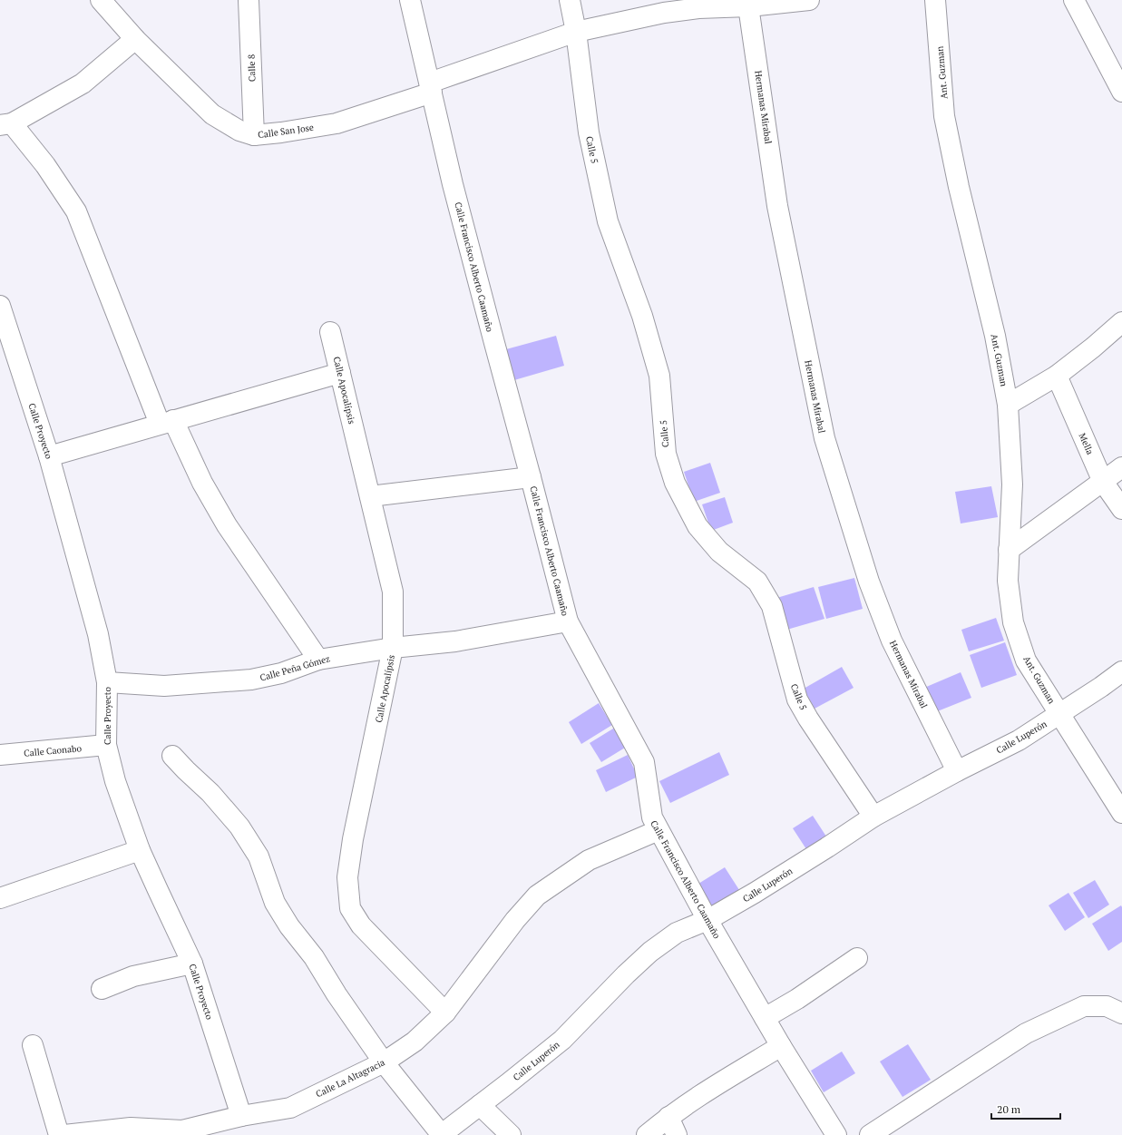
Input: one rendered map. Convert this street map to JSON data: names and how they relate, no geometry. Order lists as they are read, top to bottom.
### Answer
{
  "streets": {
    "street": [
      "Calle 8",
      "Ant. Guzman",
      "Hermanas Mirabal",
      "Calle San Jose",
      "Calle 5",
      "Calle Francisco Alberto Caamaño",
      "Calle Apocalípsis",
      "Calle Proyecto",
      "Mella",
      "Calle Peña Gómez",
      "Calle Luperón",
      "Calle Caonabo",
      "Calle La Altagracia"
    ]
  },
  "crossings": [
    ["Calle 8", "Calle San Jose"],
    ["Ant. Guzman", "Calle Luperón"],
    ["Hermanas Mirabal", "Calle San Jose"],
    ["Hermanas Mirabal", "Calle Luperón"],
    ["Calle San Jose", "Calle 5"],
    ["Calle San Jose", "Calle Francisco Alberto Caamaño"],
    ["Calle 5", "Calle Luperón"],
    ["Calle Francisco Alberto Caamaño", "Calle Peña Gómez"],
    ["Calle Francisco Alberto Caamaño", "Calle Luperón"],
    ["Calle Francisco Alberto Caamaño", "Calle La Altagracia"],
    ["Calle Apocalípsis", "Calle Peña Gómez"],
    ["Calle Apocalípsis", "Calle La Altagracia"],
    ["Calle Proyecto", "Calle Peña Gómez"],
    ["Calle Proyecto", "Calle Caonabo"],
    ["Calle Proyecto", "Calle La Altagracia"]
  ],
  "scale_bar": "20 m"
}
